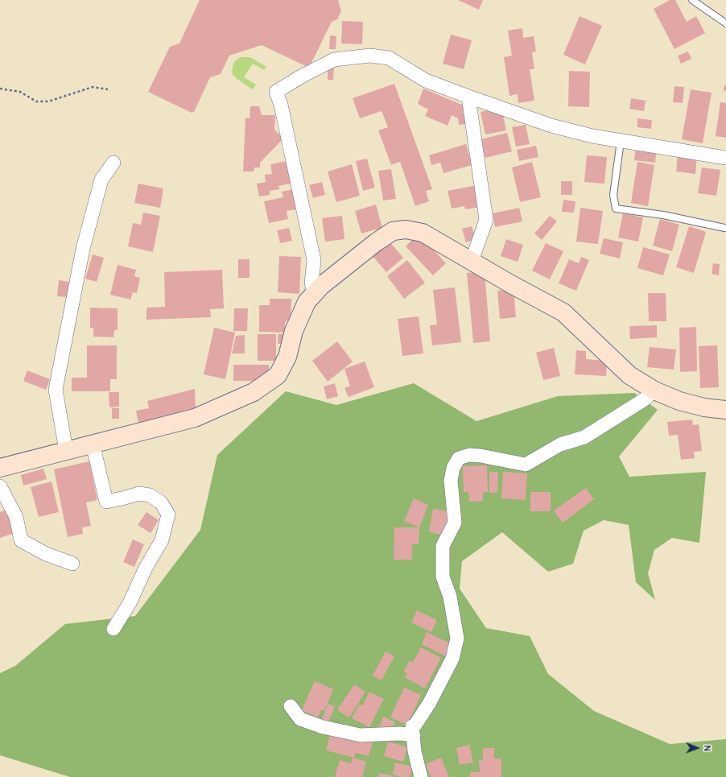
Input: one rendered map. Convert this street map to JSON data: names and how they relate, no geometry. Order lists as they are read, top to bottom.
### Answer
{
  "north": "right"
}
